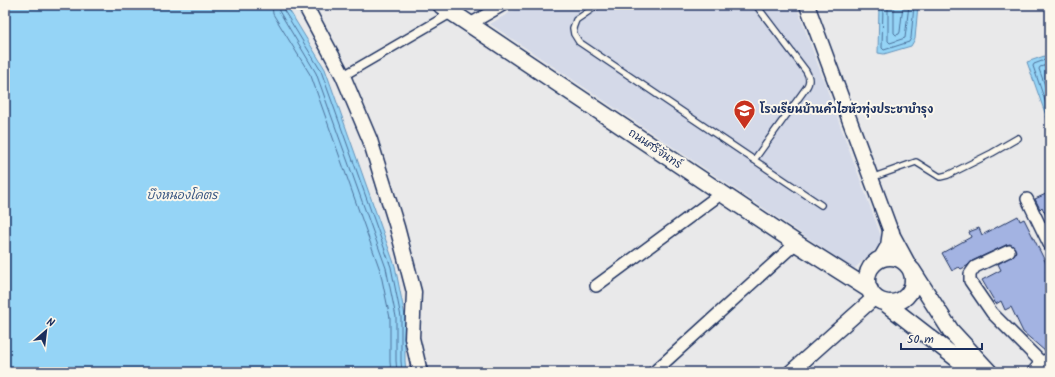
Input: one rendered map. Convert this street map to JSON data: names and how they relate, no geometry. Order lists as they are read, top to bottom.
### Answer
{
  "streets": {
    "main road": ["ถนนศรีจันทร์"]
  },
  "water": ["บึงหนองโคตร"],
  "places": {
    "school or university": ["โรงเรียนบ้านคำไฮหัวทุ่งประชาบำรุง"]
  },
  "scale_bar": "50 m",
  "north": "top right"
}
